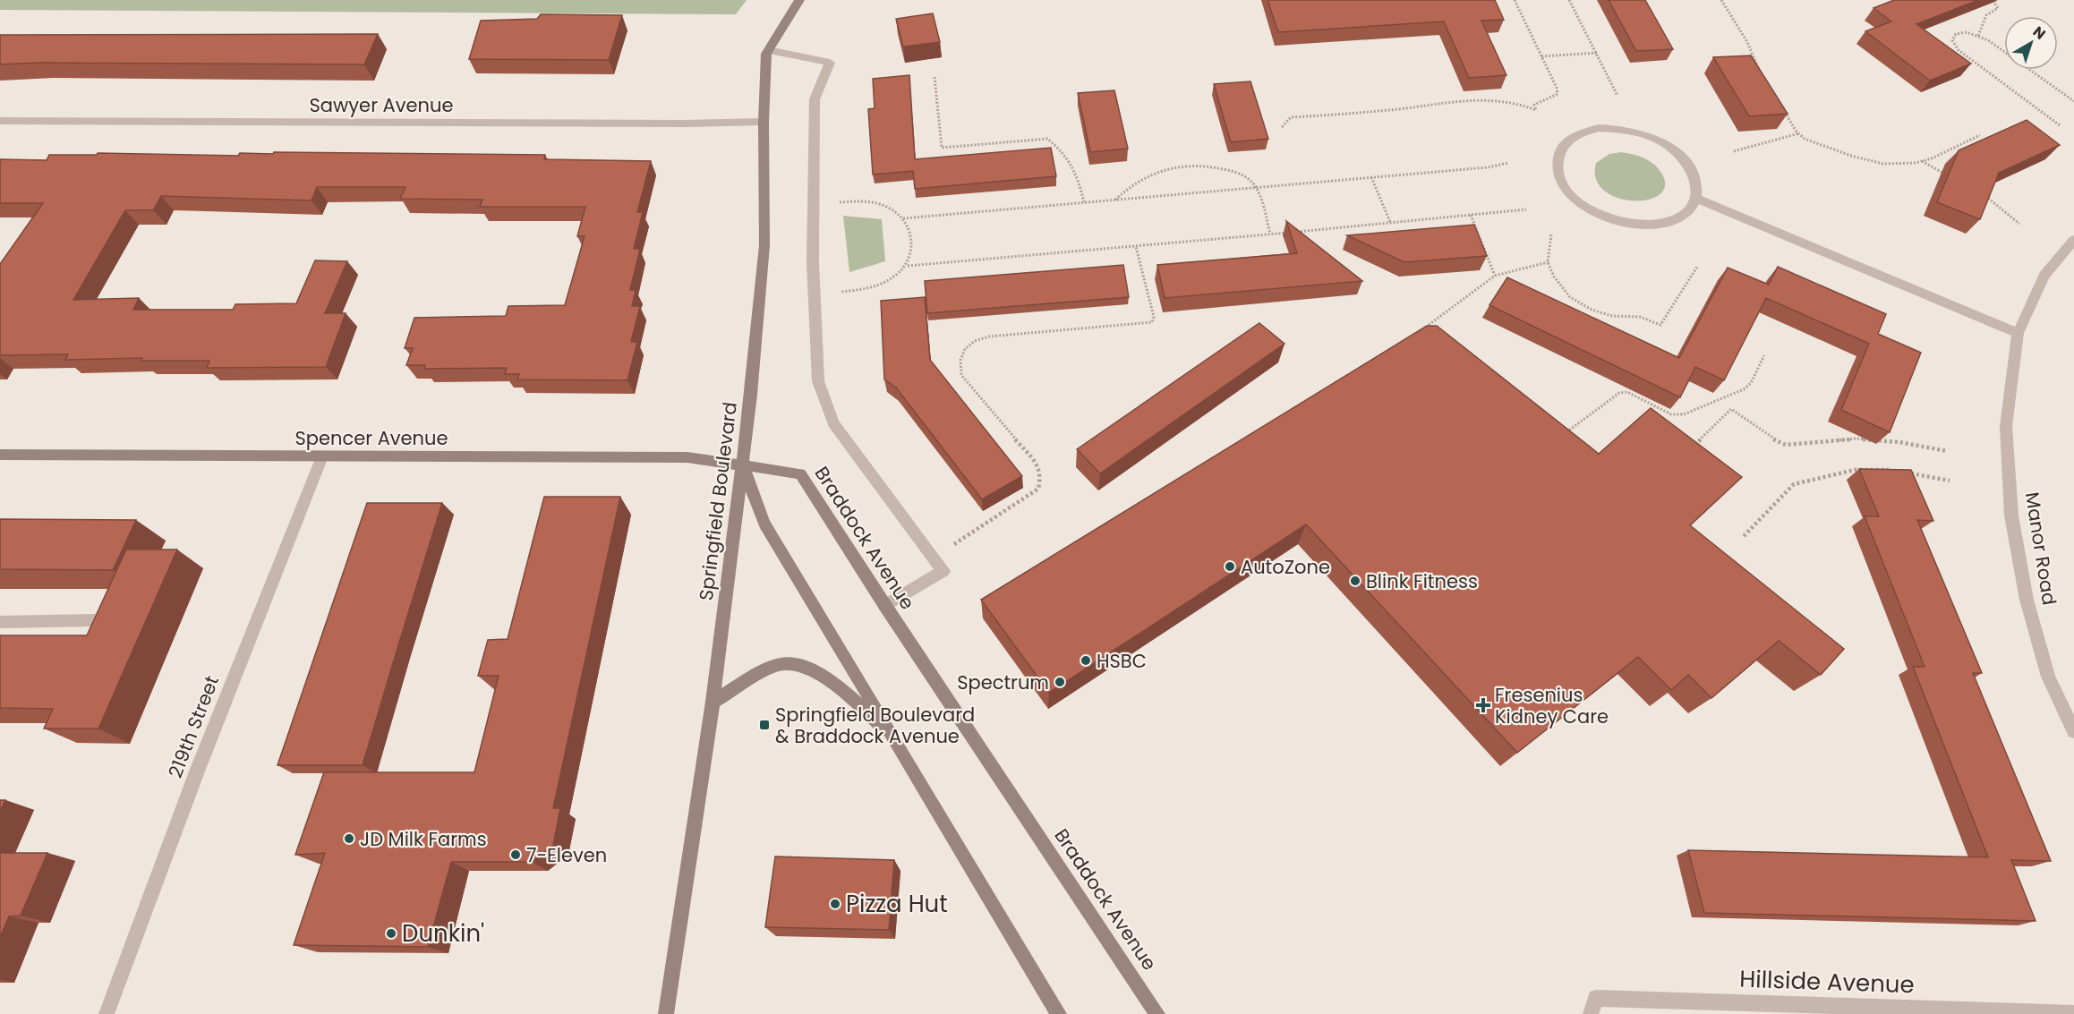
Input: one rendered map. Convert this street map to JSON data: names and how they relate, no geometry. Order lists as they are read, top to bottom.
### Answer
{
  "streets": {
    "street": [
      "Sawyer Avenue",
      "Spencer Avenue",
      "Springfield Boulevard",
      "Braddock Avenue",
      "Manor Road",
      "219th Street",
      "Hillside Avenue"
    ]
  },
  "crossings": [
    ["Sawyer Avenue", "Springfield Boulevard"],
    ["Spencer Avenue", "Springfield Boulevard"],
    ["Spencer Avenue", "Braddock Avenue"],
    ["Spencer Avenue", "219th Street"],
    ["Springfield Boulevard", "Braddock Avenue"]
  ],
  "places": {
    "other": [
      "AutoZone",
      "Blink Fitness",
      "HSBC",
      "Spectrum",
      "JD Milk Farms",
      "7-Eleven",
      "Pizza Hut",
      "Dunkin'"
    ],
    "health": ["Fresenius Kidney Care"],
    "transit": ["Springfield Boulevard & Braddock Avenue"]
  },
  "north": "top right"
}
